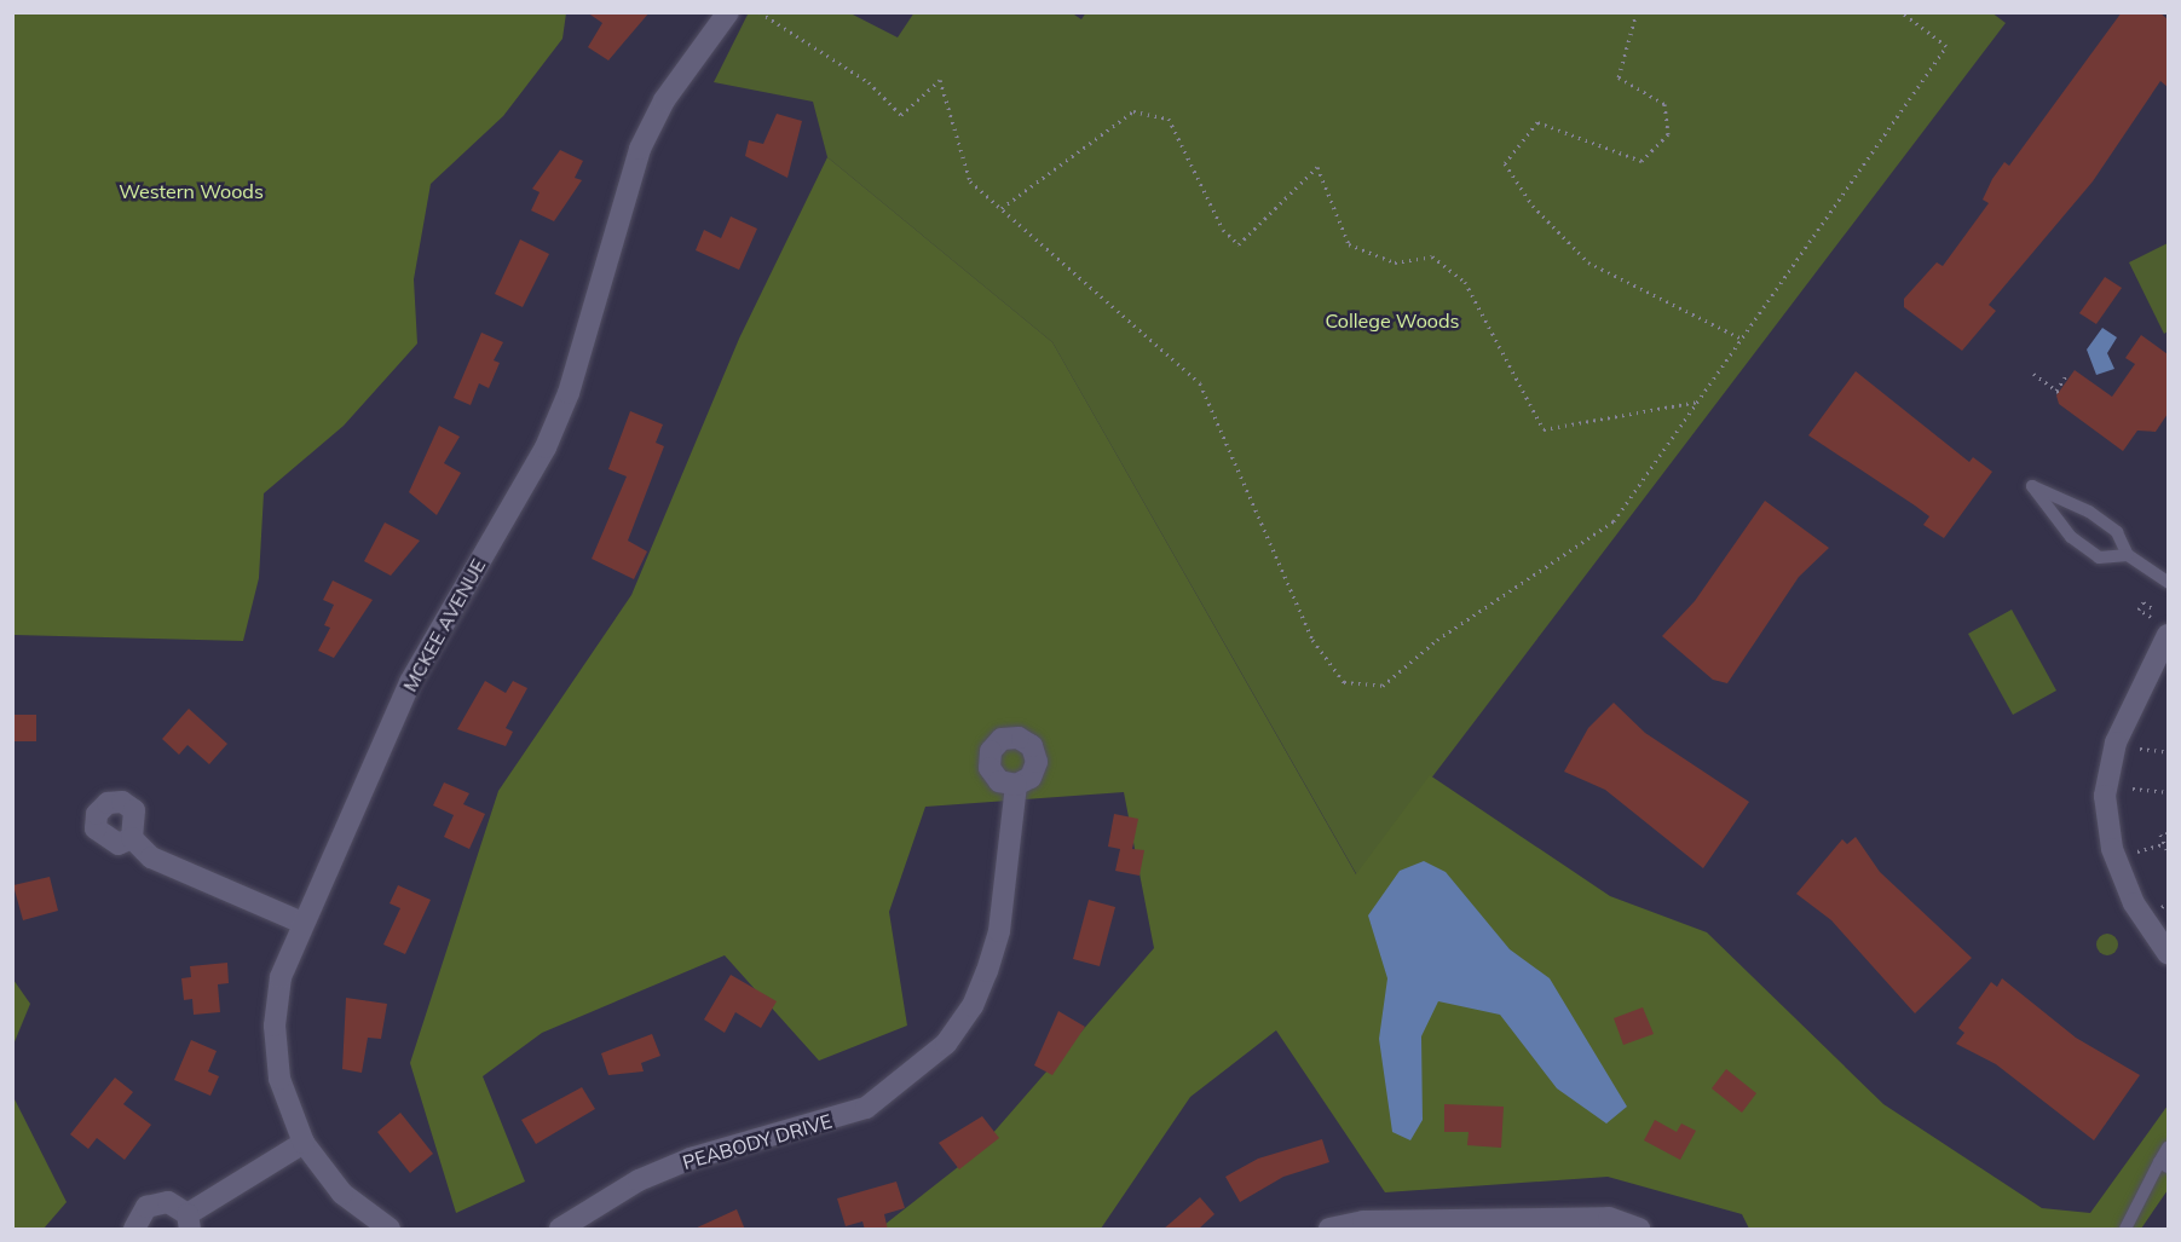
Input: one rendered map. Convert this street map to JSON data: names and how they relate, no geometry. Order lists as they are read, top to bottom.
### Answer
{
  "streets": {
    "street": ["MCKEE AVENUE", "PEABODY DRIVE"]
  },
  "parks": ["Western Woods", "College Woods"]
}
